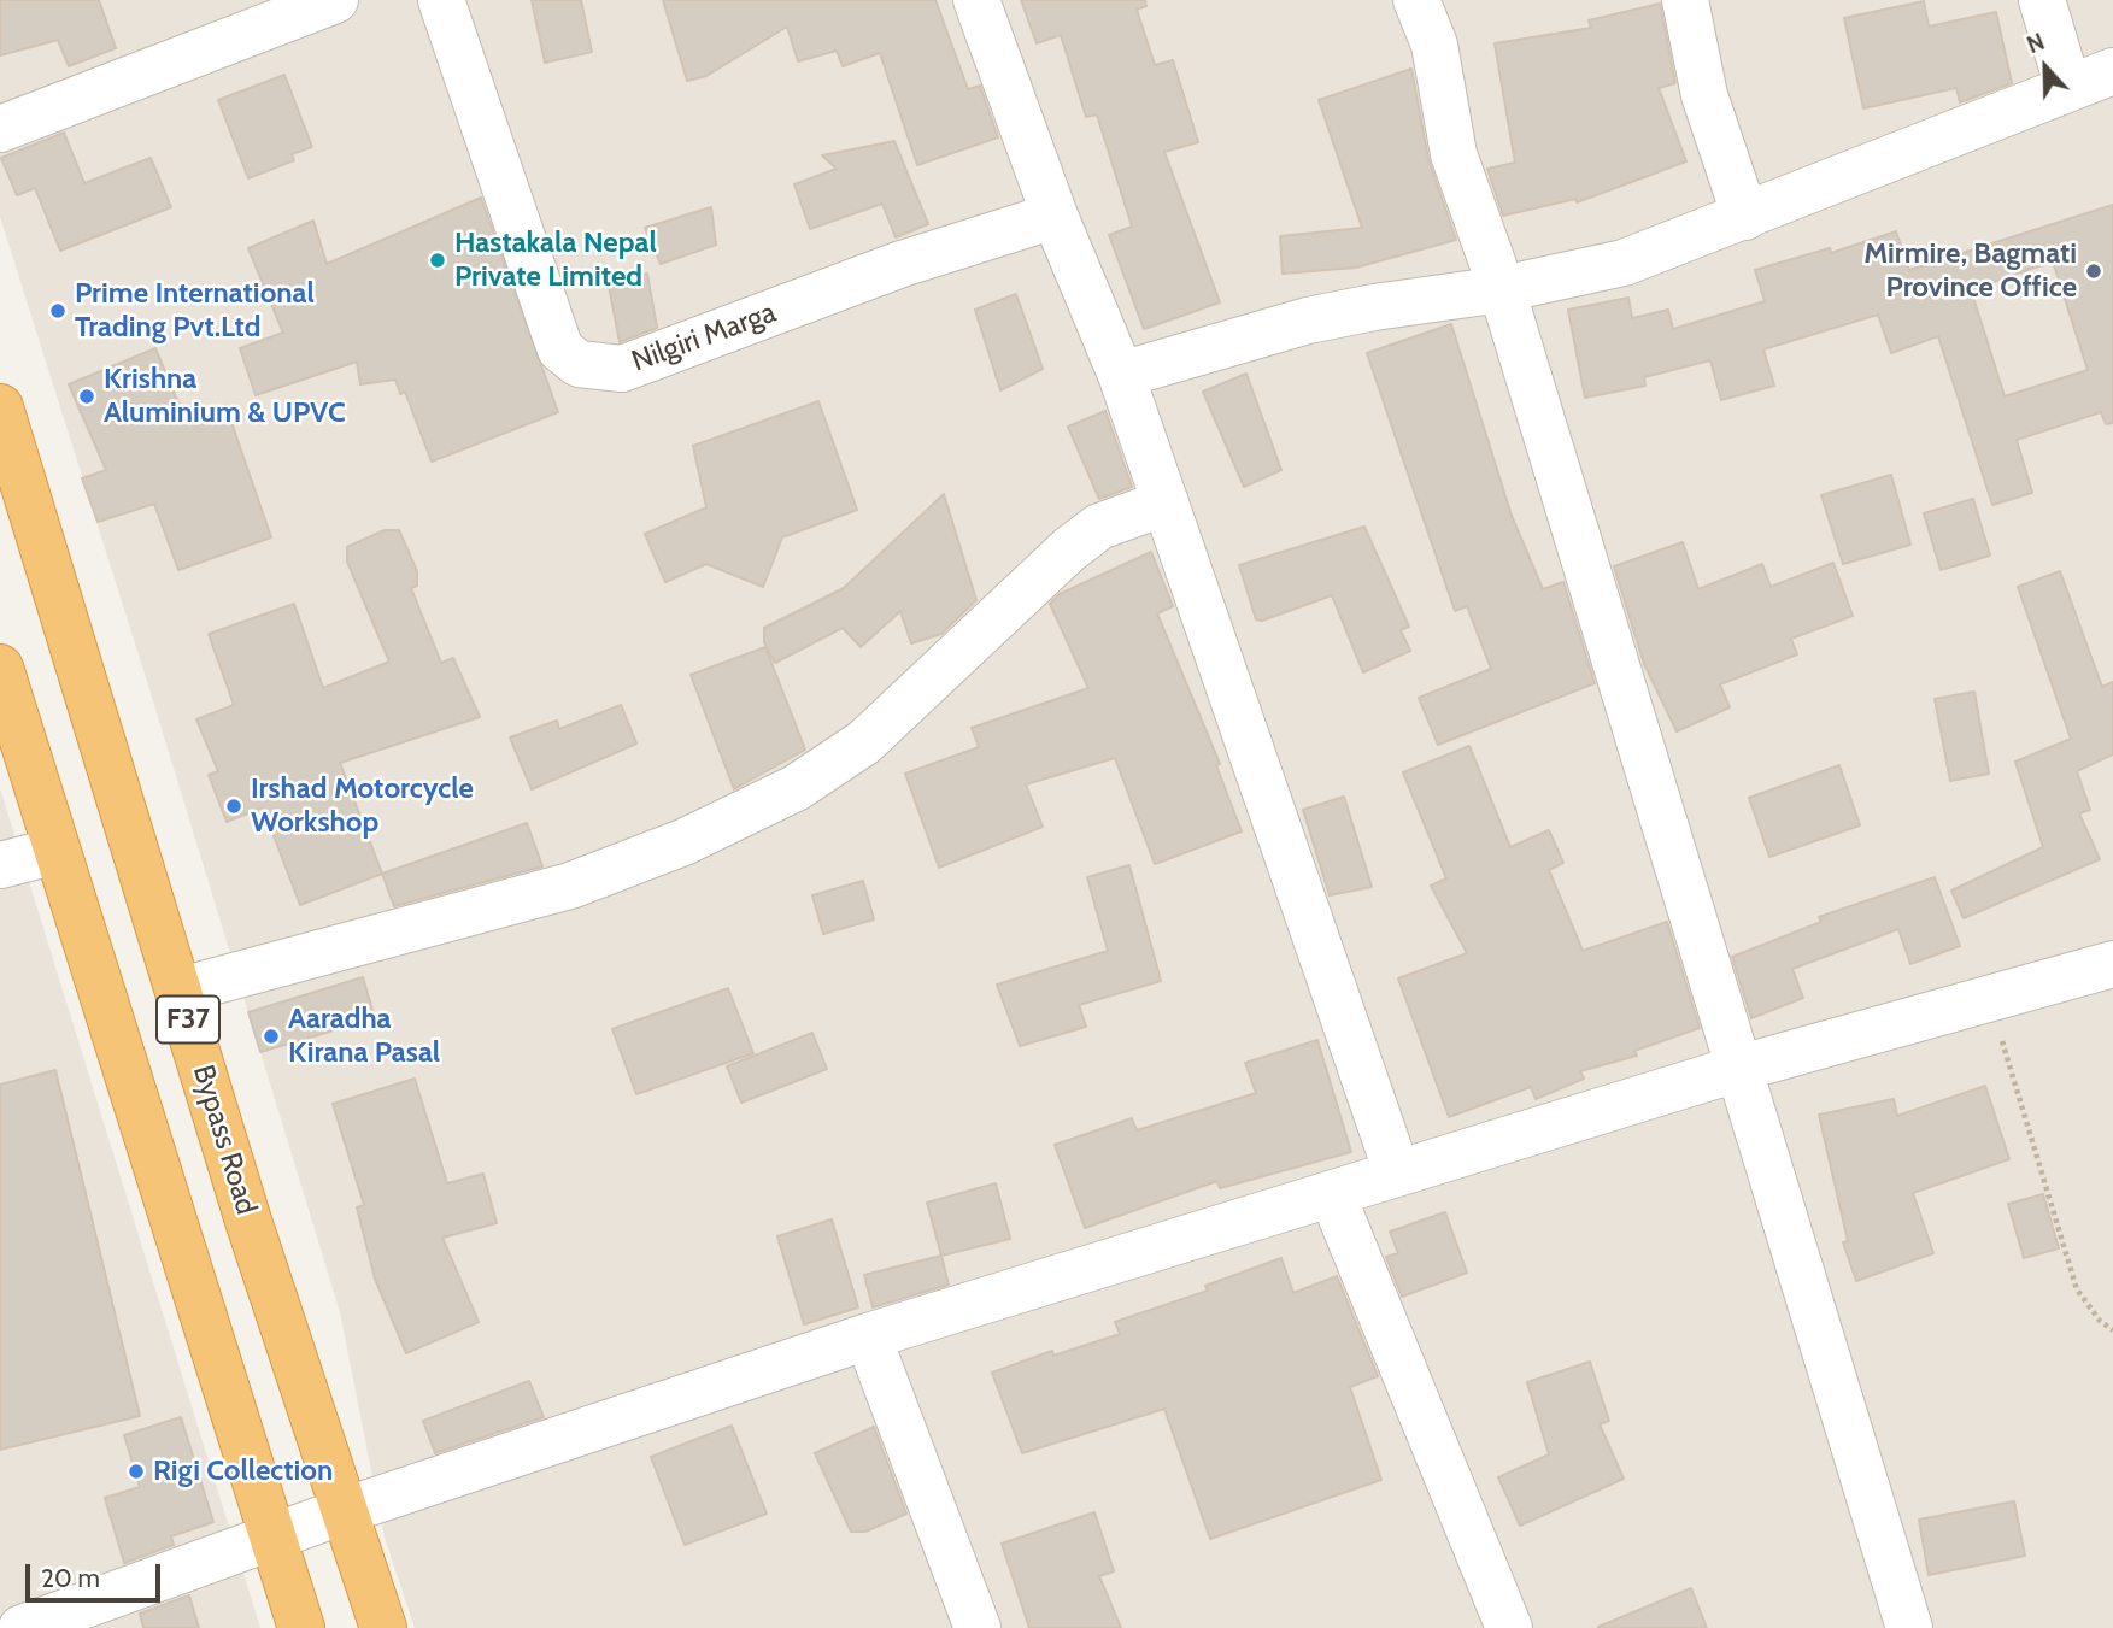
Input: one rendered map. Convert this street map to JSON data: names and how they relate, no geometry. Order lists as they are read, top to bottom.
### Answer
{
  "streets": {
    "highway": ["F37", "Bypass Road"],
    "street": ["Nilgiri Marga"]
  },
  "places": [
    "Hastakala Nepal Private Limited",
    "Mirmire, Bagmati Province Office",
    "Prime International Trading Pvt.Ltd",
    "Krishna Aluminium & UPVC",
    "Irshad Motorcycle Workshop",
    "Aaradha Kirana Pasal",
    "Rigi Collection"
  ],
  "scale_bar": "20 m",
  "north": "top"
}
